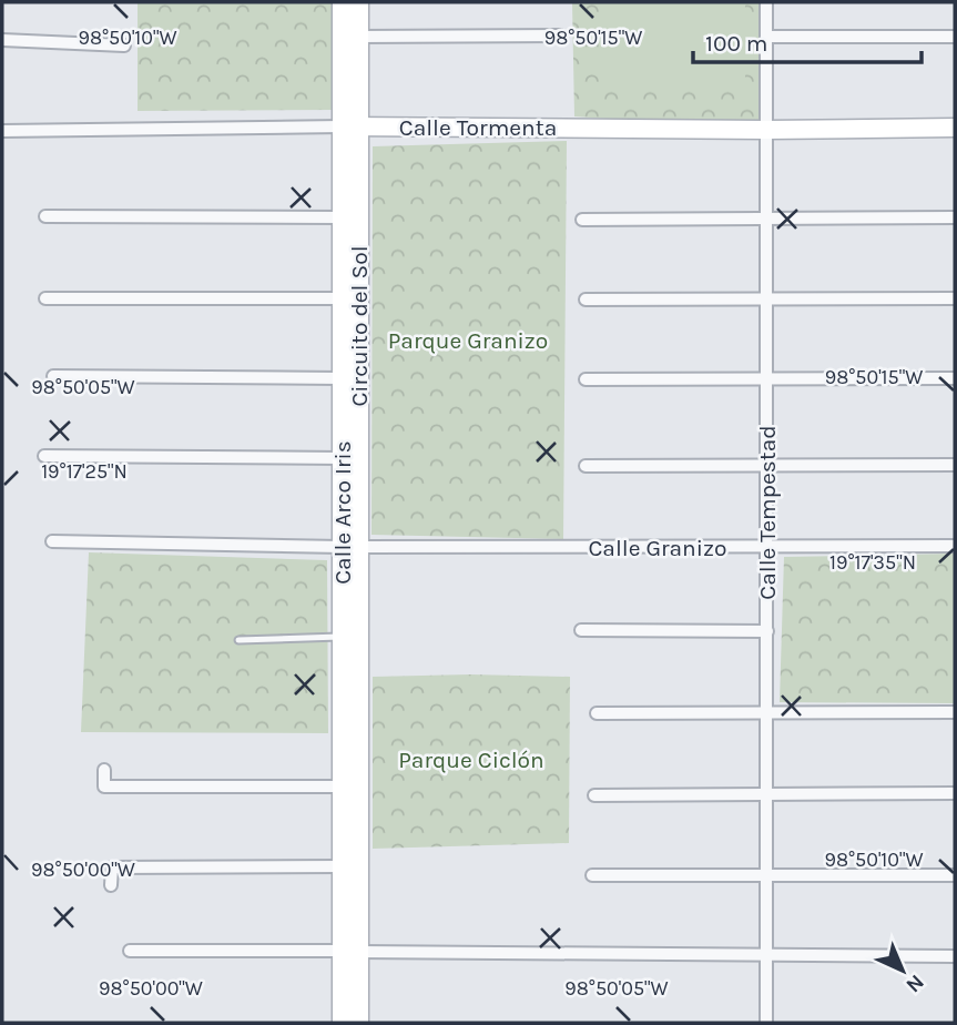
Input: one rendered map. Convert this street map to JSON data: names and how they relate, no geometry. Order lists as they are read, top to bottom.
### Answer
{
  "streets": {
    "street": [
      "Calle Tormenta",
      "Circuito del Sol",
      "Calle Arco Iris",
      "Calle Tempestad",
      "Calle Granizo"
    ]
  },
  "crossings": [
    ["Calle Tormenta", "Circuito del Sol"],
    ["Calle Tormenta", "Calle Arco Iris"],
    ["Calle Tormenta", "Calle Tempestad"],
    ["Circuito del Sol", "Calle Arco Iris"],
    ["Circuito del Sol", "Calle Granizo"],
    ["Calle Arco Iris", "Calle Granizo"],
    ["Calle Tempestad", "Calle Granizo"]
  ],
  "parks": ["Parque Granizo", "Parque Ciclón"],
  "scale_bar": "100 m",
  "north": "bottom right",
  "coordinates": [
    "98°50'10\"W",
    "98°50'15\"W",
    "98°50'05\"W",
    "19°17'25\"N",
    "19°17'35\"N",
    "98°50'00\"W"
  ]
}
